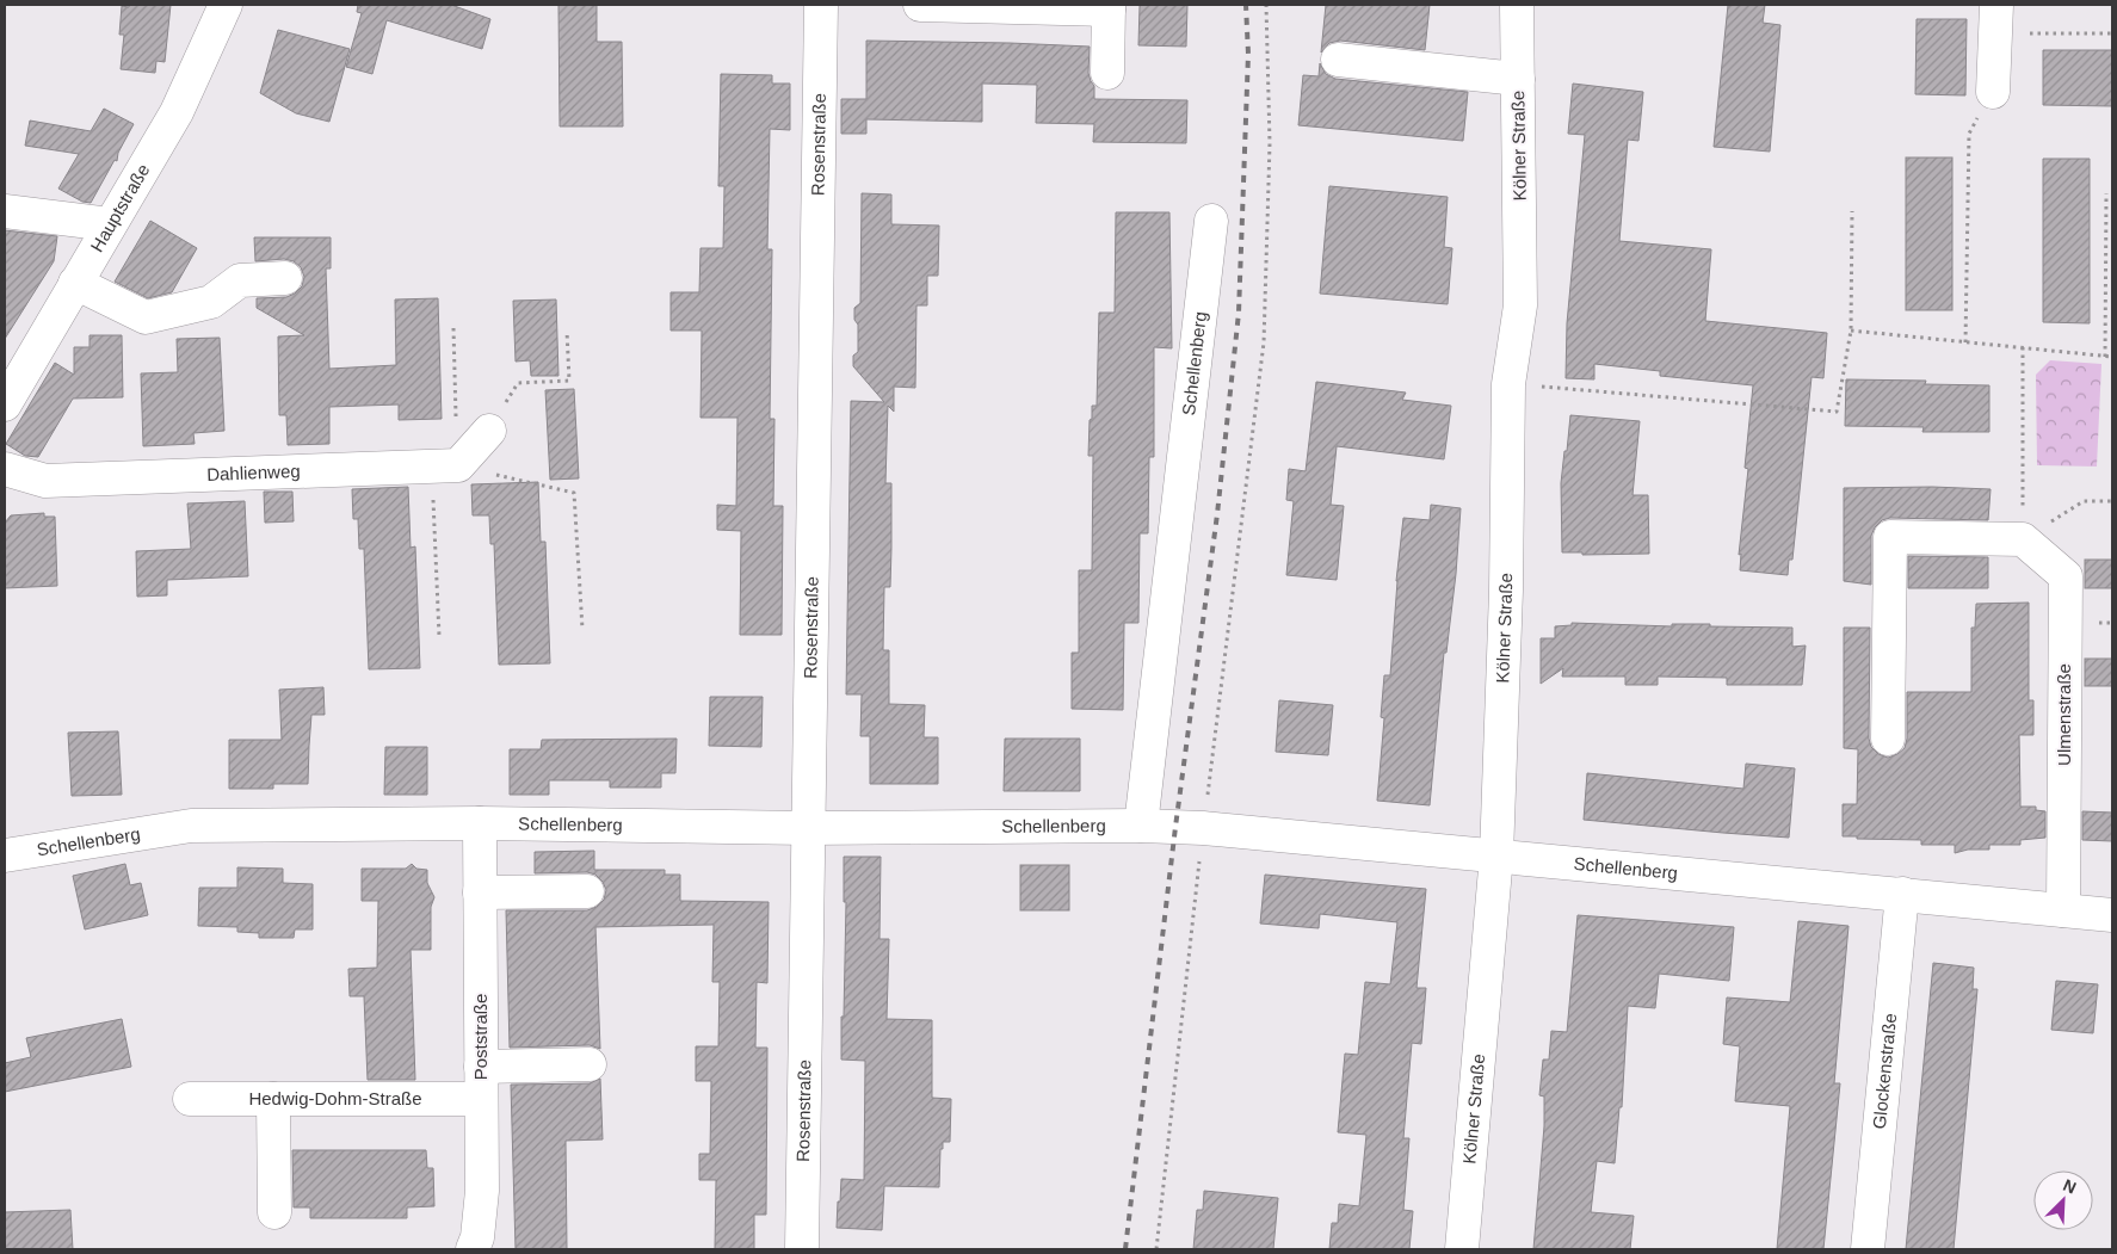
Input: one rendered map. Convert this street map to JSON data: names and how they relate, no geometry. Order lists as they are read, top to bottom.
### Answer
{
  "streets": {
    "street": [
      "Rosenstraße",
      "Kölner Straße",
      "Hauptstraße",
      "Schellenberg",
      "Dahlienweg",
      "Ulmenstraße",
      "Poststraße",
      "Glockenstraße",
      "Hedwig-Dohm-Straße"
    ]
  },
  "crossings": [
    ["Rosenstraße", "Schellenberg"],
    ["Kölner Straße", "Schellenberg"],
    ["Schellenberg", "Ulmenstraße"],
    ["Schellenberg", "Poststraße"],
    ["Schellenberg", "Glockenstraße"],
    ["Poststraße", "Hedwig-Dohm-Straße"]
  ],
  "north": "top right"
}
